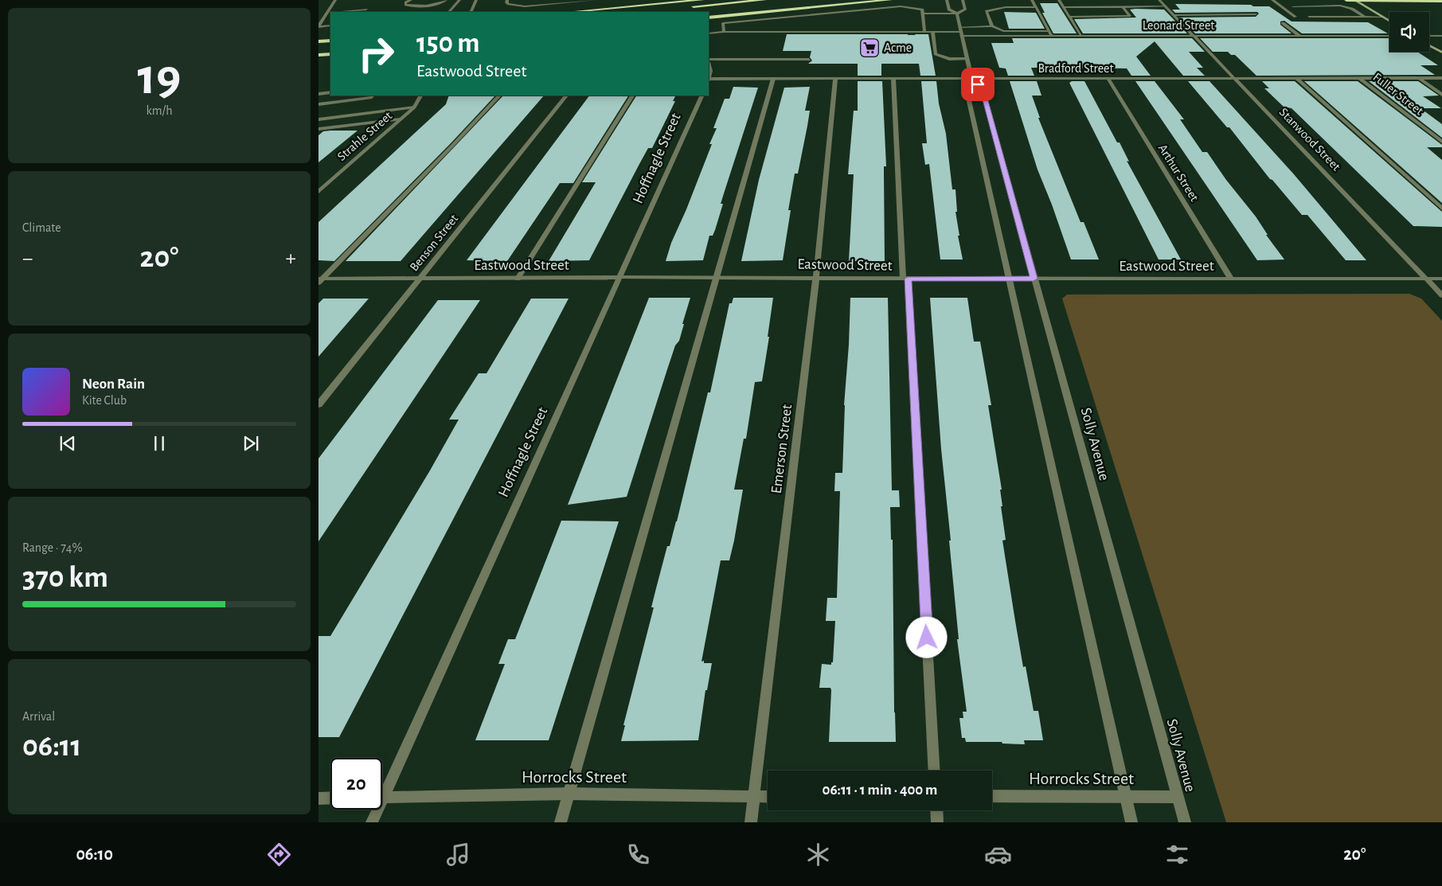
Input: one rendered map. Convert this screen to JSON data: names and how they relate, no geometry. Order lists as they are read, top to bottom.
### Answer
{
  "streets": {
    "street": [
      "Leonard Street",
      "Bradford Street",
      "Fuller Street",
      "Strahle Street",
      "Stanwood Street",
      "Hoffnagle Street",
      "Arthur Street",
      "Benson Street",
      "Eastwood Street",
      "Solly Avenue",
      "Emerson Street",
      "Horrocks Street"
    ]
  },
  "crossings": [
    ["Leonard Street", "Stanwood Street"],
    ["Leonard Street", "Solly Avenue"],
    ["Bradford Street", "Fuller Street"],
    ["Bradford Street", "Stanwood Street"],
    ["Bradford Street", "Arthur Street"],
    ["Bradford Street", "Solly Avenue"],
    ["Bradford Street", "Emerson Street"],
    ["Stanwood Street", "Eastwood Street"],
    ["Hoffnagle Street", "Eastwood Street"],
    ["Arthur Street", "Eastwood Street"],
    ["Benson Street", "Eastwood Street"],
    ["Eastwood Street", "Solly Avenue"],
    ["Eastwood Street", "Emerson Street"],
    ["Solly Avenue", "Horrocks Street"],
    ["Emerson Street", "Horrocks Street"]
  ],
  "places": {
    "supermarket": ["Acme"]
  },
  "page": {
    "tile": [
      ["19", "km/h"],
      "Climate",
      ["Range · 74%", "370 km"],
      ["Arrival", "06:11"]
    ],
    "turn": ["150 m", "Eastwood Street"],
    "heat": ["−", "20°", "+"],
    "song": ["Neon Rain", "Kite Club"],
    "limit": "20",
    "trip": "06:11 · 1 min · 400 m",
    "tabs": ["06:10", "20°"]
  }
}
